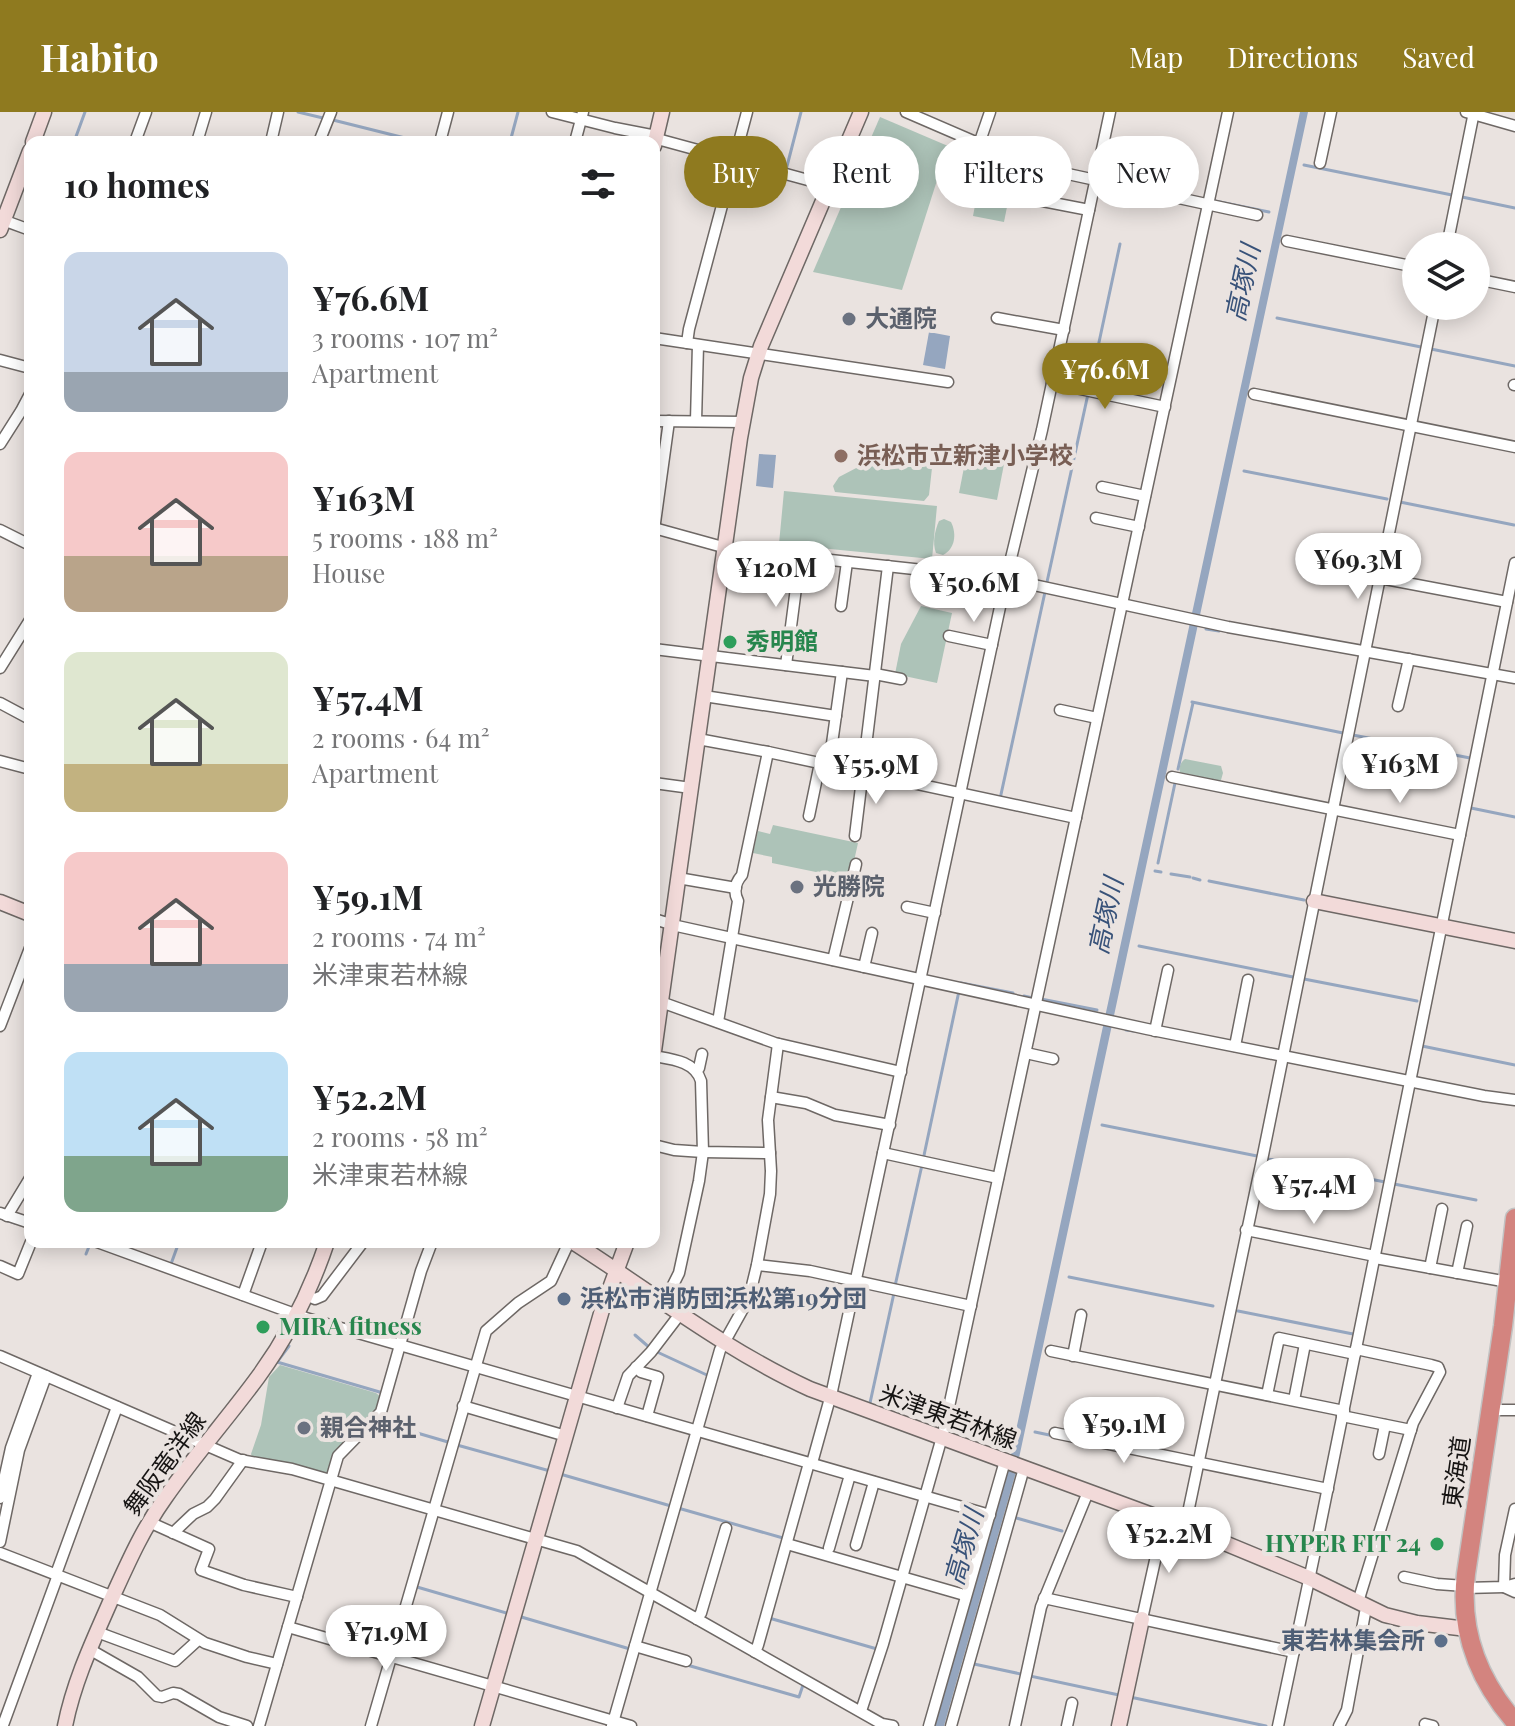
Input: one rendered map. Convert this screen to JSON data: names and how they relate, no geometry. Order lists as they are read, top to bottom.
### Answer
{
  "streets": {
    "highway": ["東海道"],
    "street": ["米津東若林線", "舞阪竜洋線"]
  },
  "crossings": [
    ["米津東若林線", "東海道"]
  ],
  "water": ["高塚川"],
  "places": [
    "大通院",
    "浜松市立新津小学校",
    "秀明館",
    "光勝院",
    "浜松市消防団浜松第19分団",
    "MIRA fitness",
    "親合神社",
    "HYPER FIT 24",
    "東若林集会所"
  ],
  "page": {
    "header": "Habito",
    "nav": ["Map", "Directions", "Saved"],
    "chip": [
      "Buy",
      "Rent",
      "Filters",
      "New"
    ],
    "heading": "10 homes",
    "list": [
      {
        "name": "¥76.6M",
        "note": "3 rooms · 107 m² · Apartment"
      },
      {
        "name": "¥163M",
        "note": "5 rooms · 188 m² · House"
      },
      {
        "name": "¥57.4M",
        "note": "2 rooms · 64 m² · Apartment"
      },
      {
        "name": "¥59.1M",
        "note": "2 rooms · 74 m² · 米津東若林線"
      },
      {
        "name": "¥52.2M",
        "note": "2 rooms · 58 m² · 米津東若林線"
      }
    ],
    "price": [
      "¥76.6M",
      "¥69.3M",
      "¥120M",
      "¥50.6M",
      "¥163M",
      "¥55.9M",
      "¥57.4M",
      "¥59.1M",
      "¥52.2M",
      "¥71.9M"
    ]
  }
}
